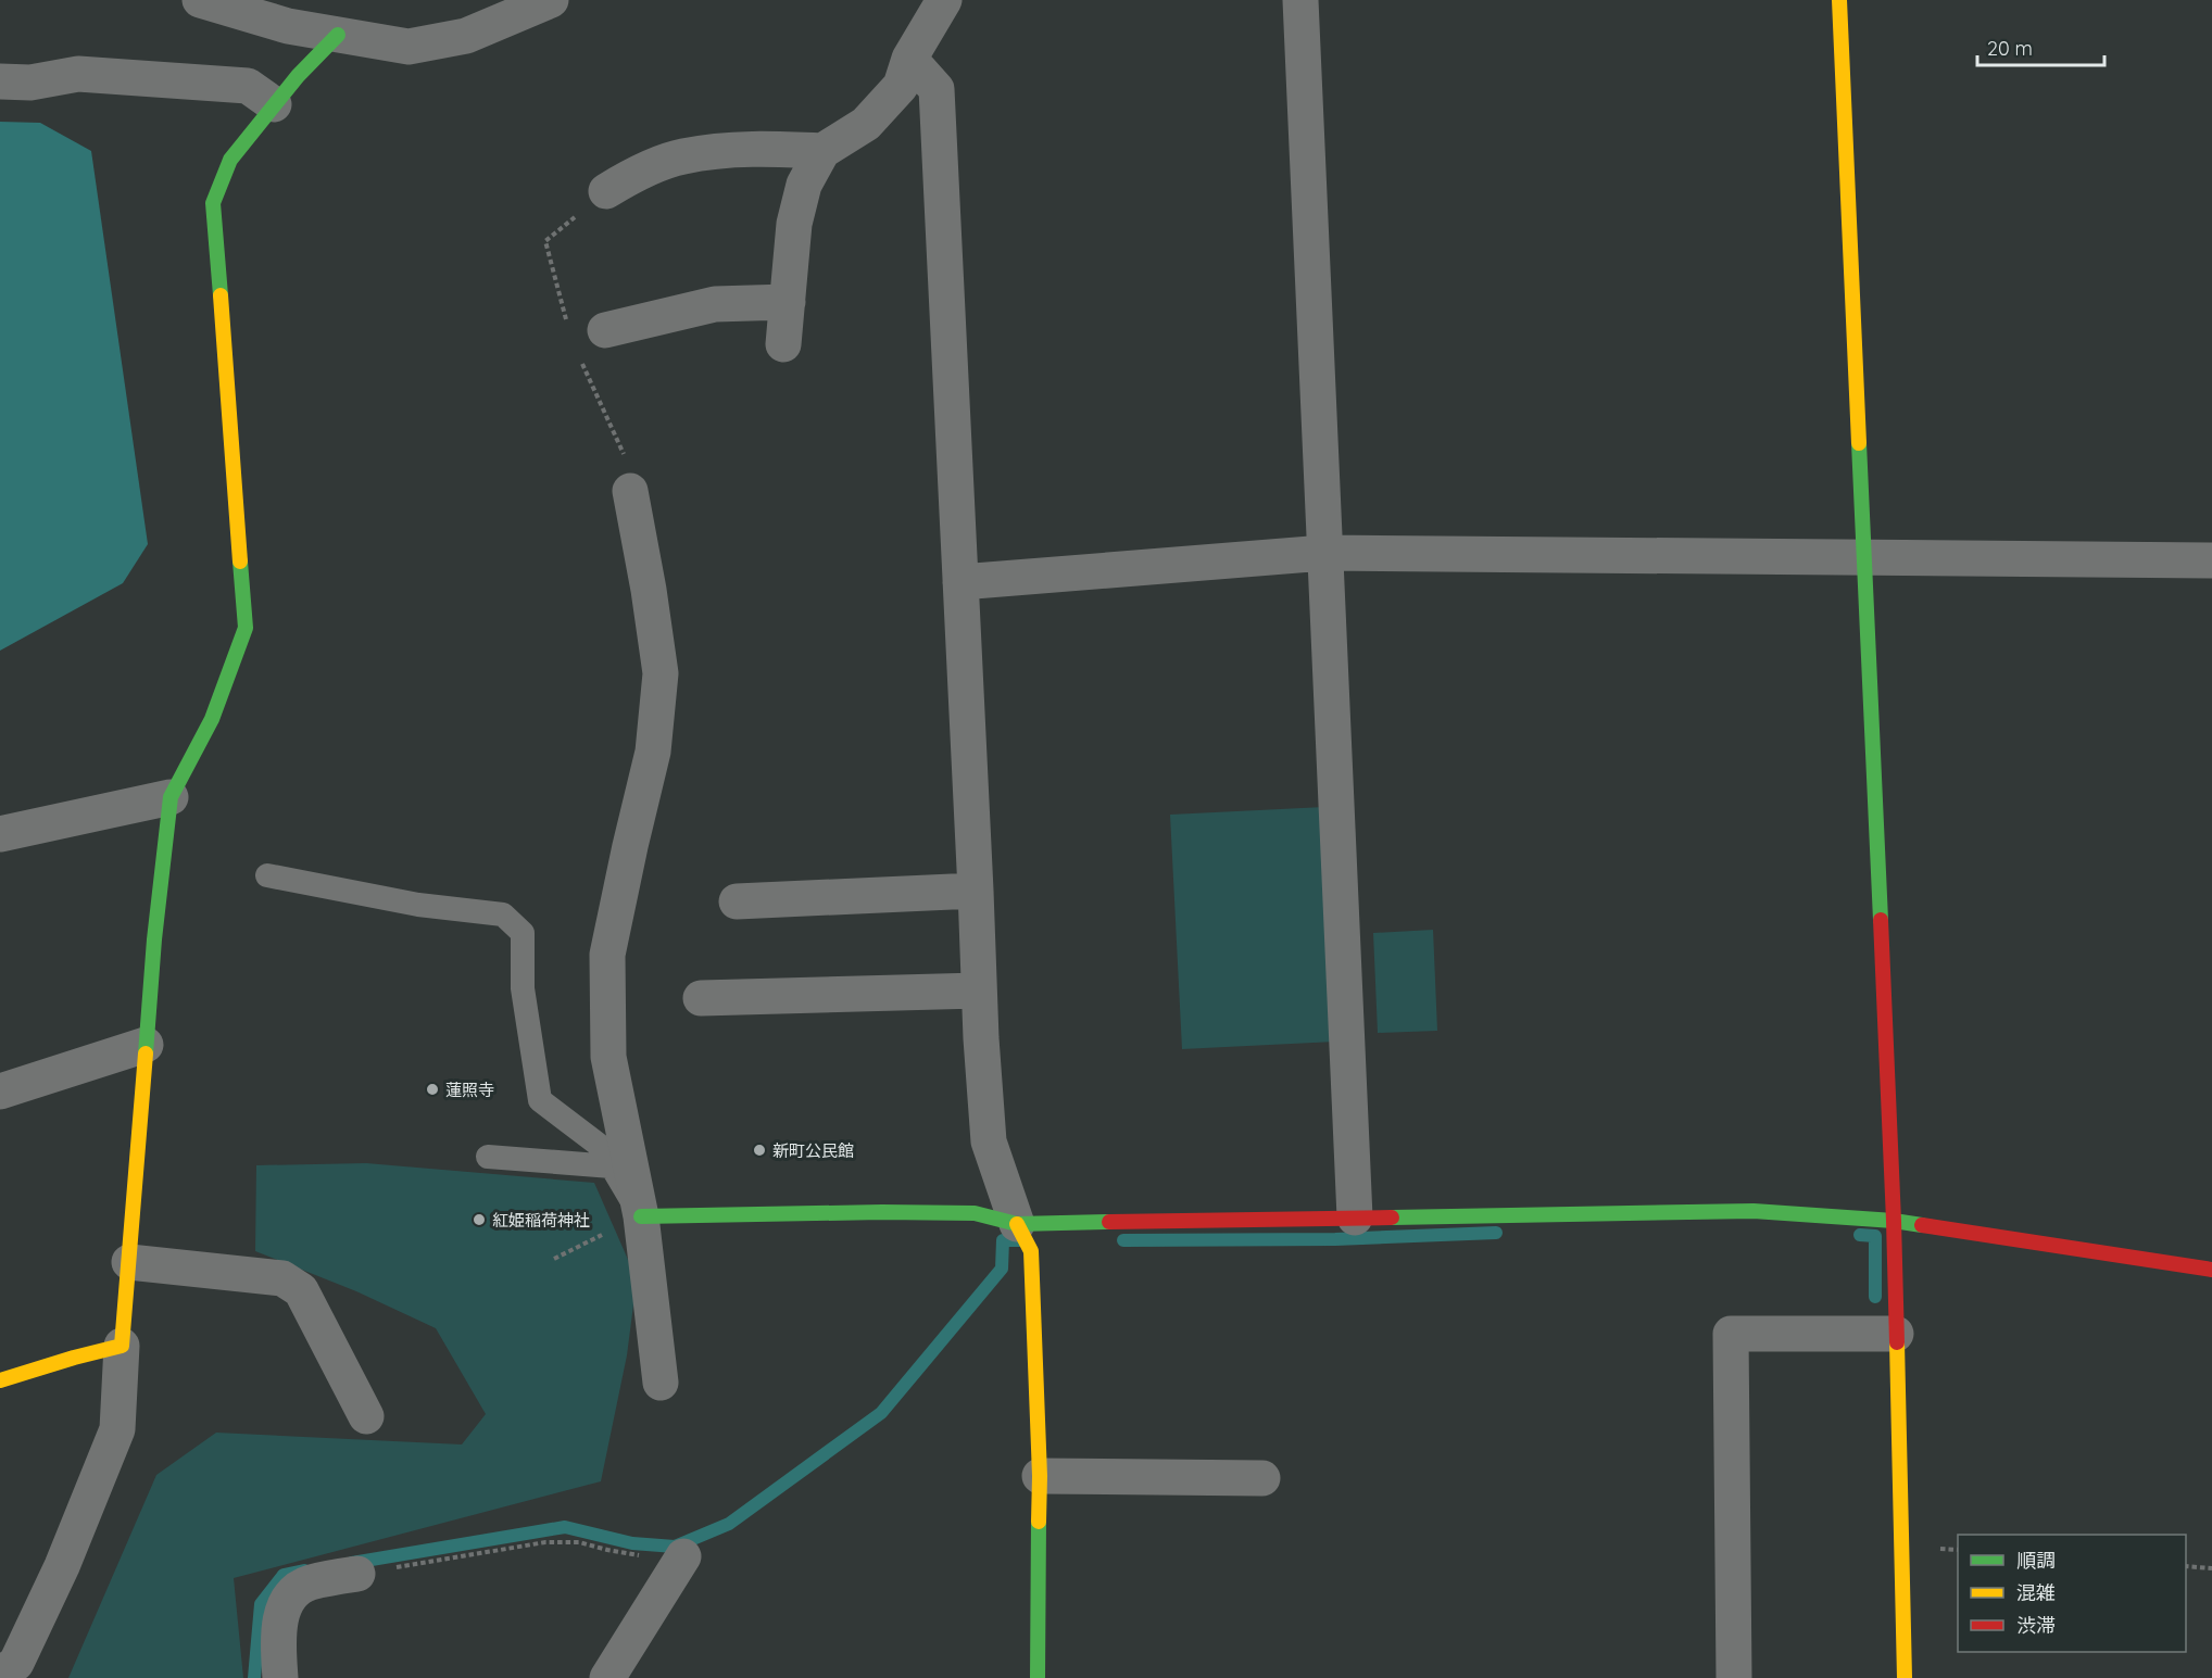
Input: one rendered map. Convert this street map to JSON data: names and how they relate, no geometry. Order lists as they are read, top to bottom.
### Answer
{
  "places": ["蓮照寺", "新町公民館", "紅姫稲荷神社"],
  "legend": ["順調", "混雑", "渋滞"],
  "scale_bar": "20 m"
}
